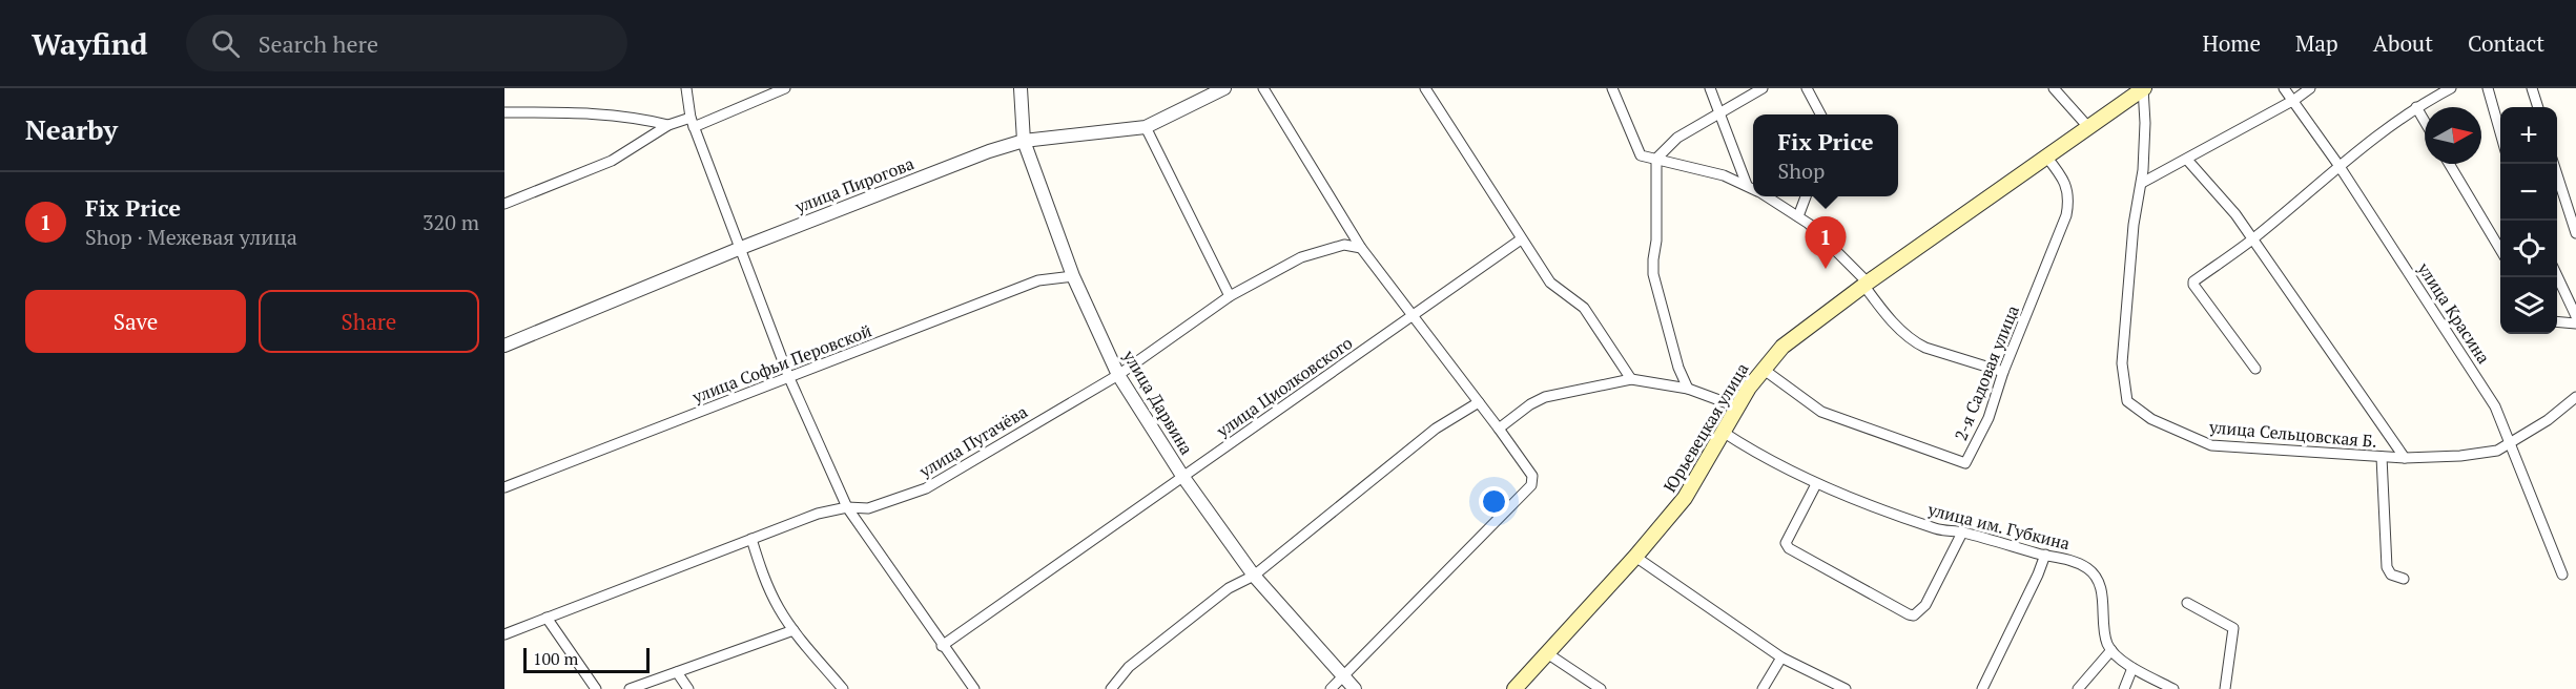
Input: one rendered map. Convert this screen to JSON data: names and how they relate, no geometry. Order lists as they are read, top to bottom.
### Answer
{
  "streets": {
    "main road": ["Юрьевецкая улица"],
    "street": [
      "улица Пирогова",
      "улица Красина",
      "улица Софьи Перовской",
      "2-я Садовая улица",
      "улица Циолковского",
      "улица Дарвина",
      "улица Сельцовская Б.",
      "улица Пугачёва",
      "улица им. Губкина"
    ]
  },
  "crossings": [
    ["улица Пирогова", "улица Дарвина"],
    ["улица Красина", "улица Сельцовская Б."],
    ["улица Софьи Перовской", "улица Дарвина"],
    ["2-я Садовая улица", "Юрьевецкая улица"],
    ["улица Циолковского", "улица Дарвина"],
    ["улица Дарвина", "улица Пугачёва"],
    ["Юрьевецкая улица", "улица Сельцовская Б."],
    ["Юрьевецкая улица", "улица им. Губкина"]
  ],
  "scale_bar": "100 m",
  "north": "right",
  "page": {
    "header": "Wayfind",
    "search": "Search here",
    "nav": [
      "Home",
      "Map",
      "About",
      "Contact"
    ],
    "heading": "Nearby",
    "map_buttons": ["+", "−"],
    "popup": ["Fix Price", "Shop"],
    "list": [
      {
        "mark": "1",
        "name": "Fix Price",
        "note": "Shop · Межевая улица",
        "value": "320 m"
      }
    ],
    "pins": "1",
    "buttons": ["Save", "Share"],
    "scale": "100 m"
  }
}
